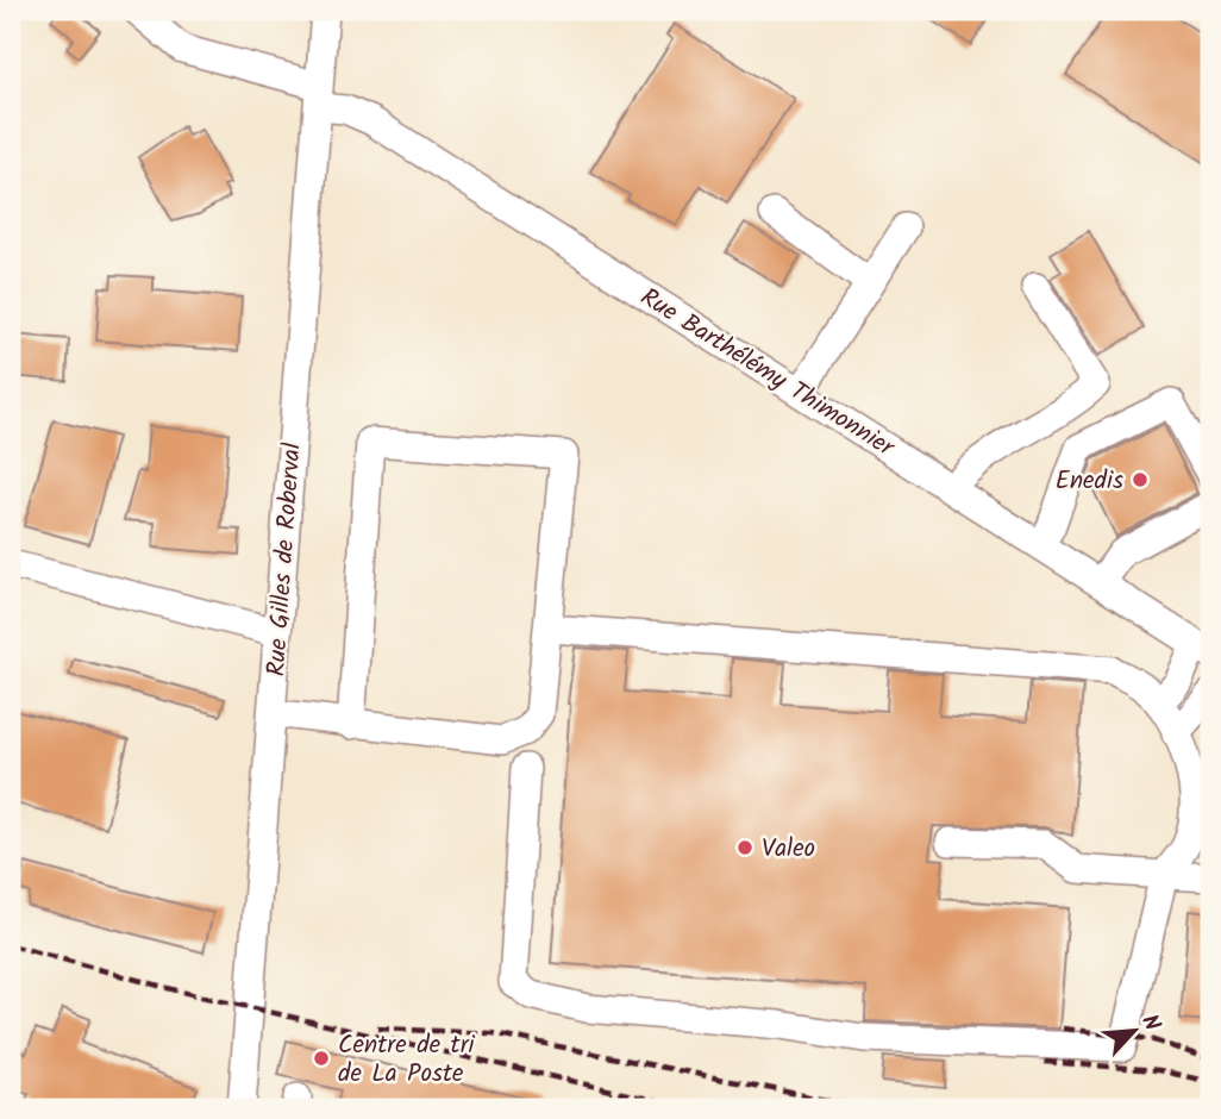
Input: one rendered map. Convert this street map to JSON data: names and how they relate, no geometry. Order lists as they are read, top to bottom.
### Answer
{
  "streets": {
    "street": ["Rue Barthélémy Thimonnier", "Rue Gilles de Roberval"]
  },
  "crossings": [
    ["Rue Barthélémy Thimonnier", "Rue Gilles de Roberval"]
  ],
  "places": ["Enedis", "Valeo", "Centre de tri de La Poste"],
  "north": "top right"
}
